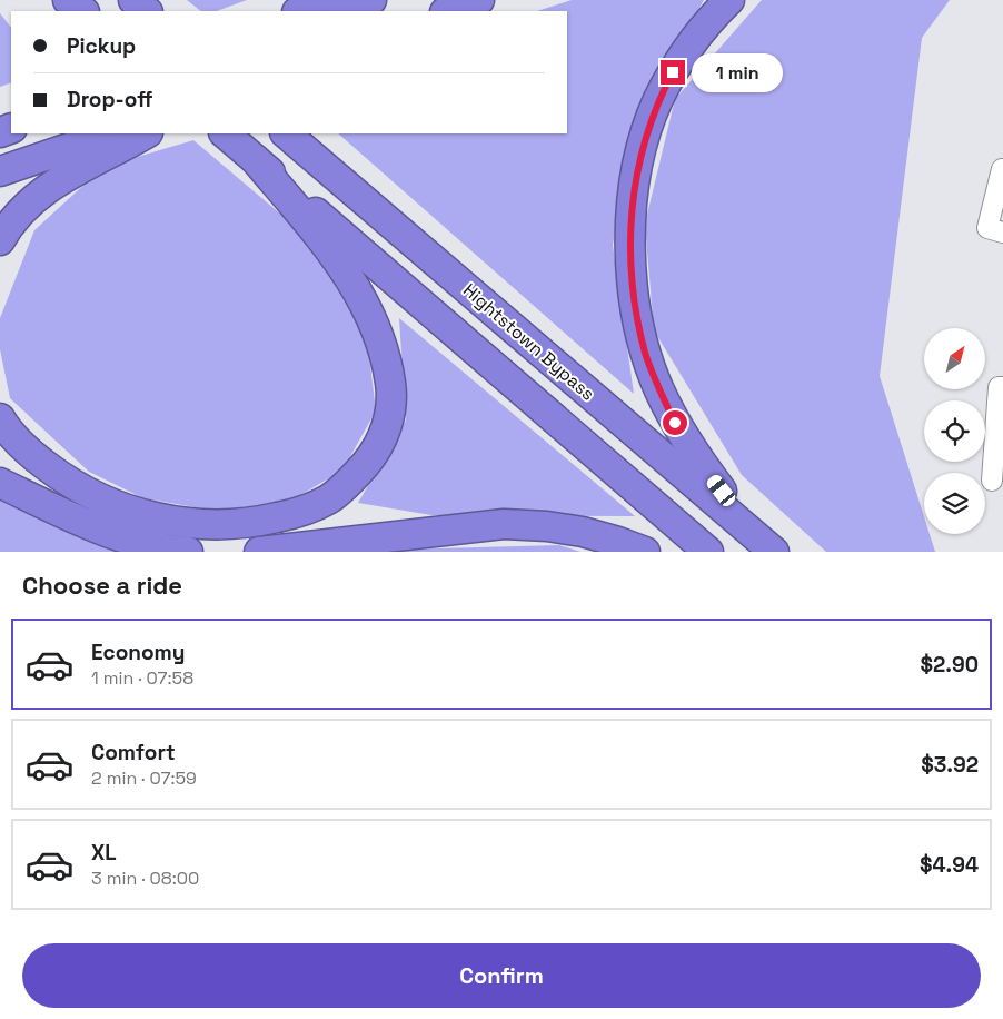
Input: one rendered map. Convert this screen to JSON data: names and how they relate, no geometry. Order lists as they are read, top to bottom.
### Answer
{
  "streets": {
    "highway": ["Hightstown Bypass"]
  },
  "north": "top right",
  "page": {
    "banner": ["Pickup", "Drop-off"],
    "bubble": "1 min",
    "heading": "Choose a ride",
    "list": [
      {
        "name": "Economy",
        "note": "1 min · 07:58",
        "value": "$2.90"
      },
      {
        "name": "Comfort",
        "note": "2 min · 07:59",
        "value": "$3.92"
      },
      {
        "name": "XL",
        "note": "3 min · 08:00",
        "value": "$4.94"
      }
    ],
    "buttons": "Confirm"
  }
}
